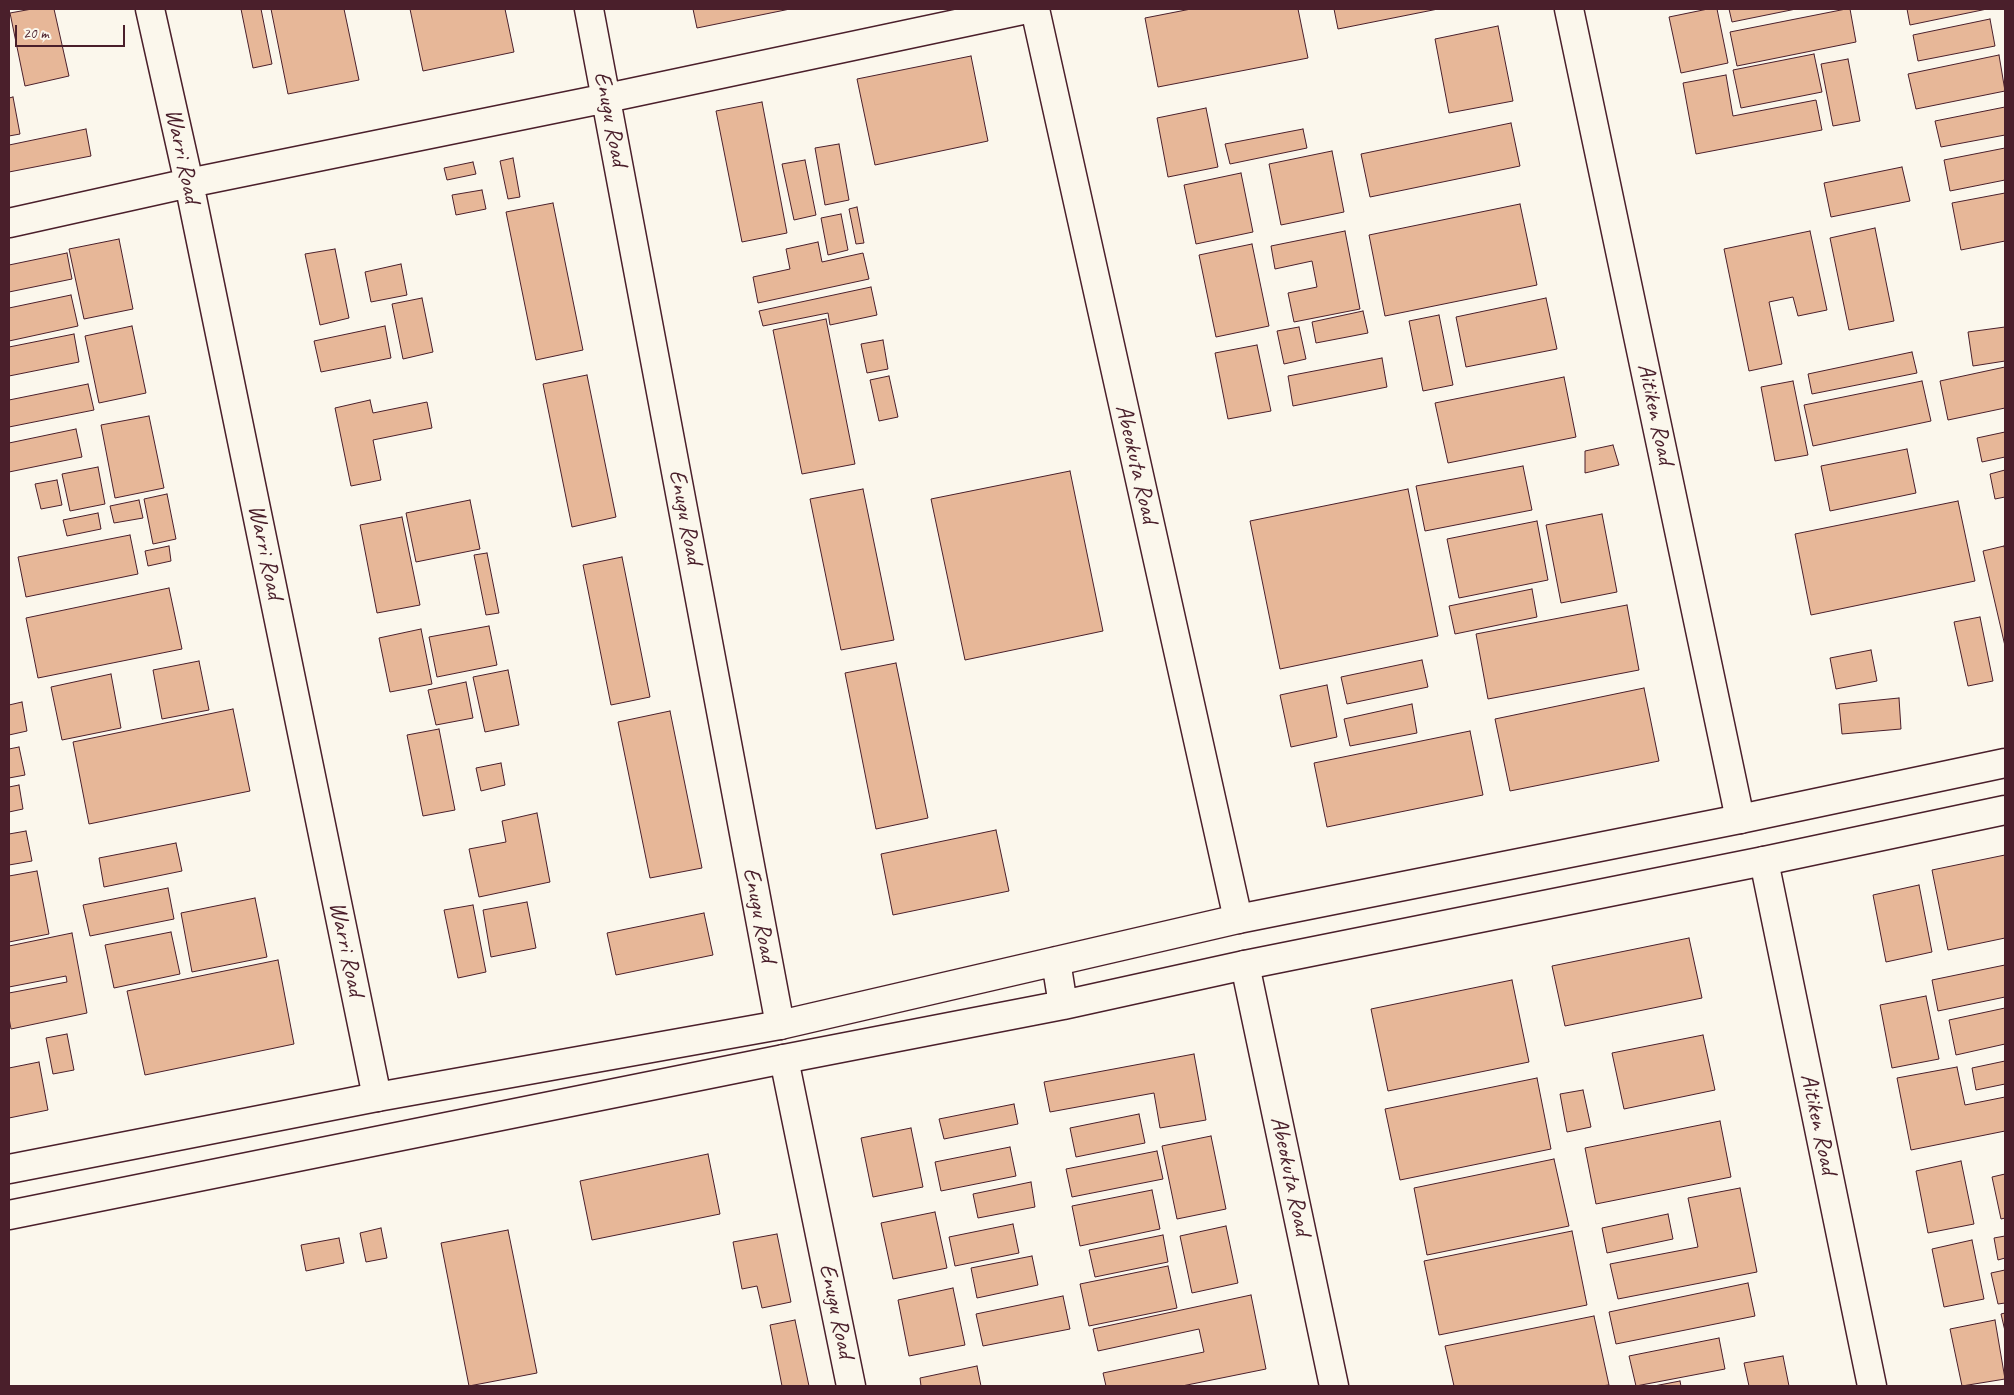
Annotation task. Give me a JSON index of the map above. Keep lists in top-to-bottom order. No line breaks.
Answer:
{"streets":{"main road":["Enugu Road","Warri Road","Aitiken Road","Abeokuta Road"]},"scale_bar":"20 m"}
